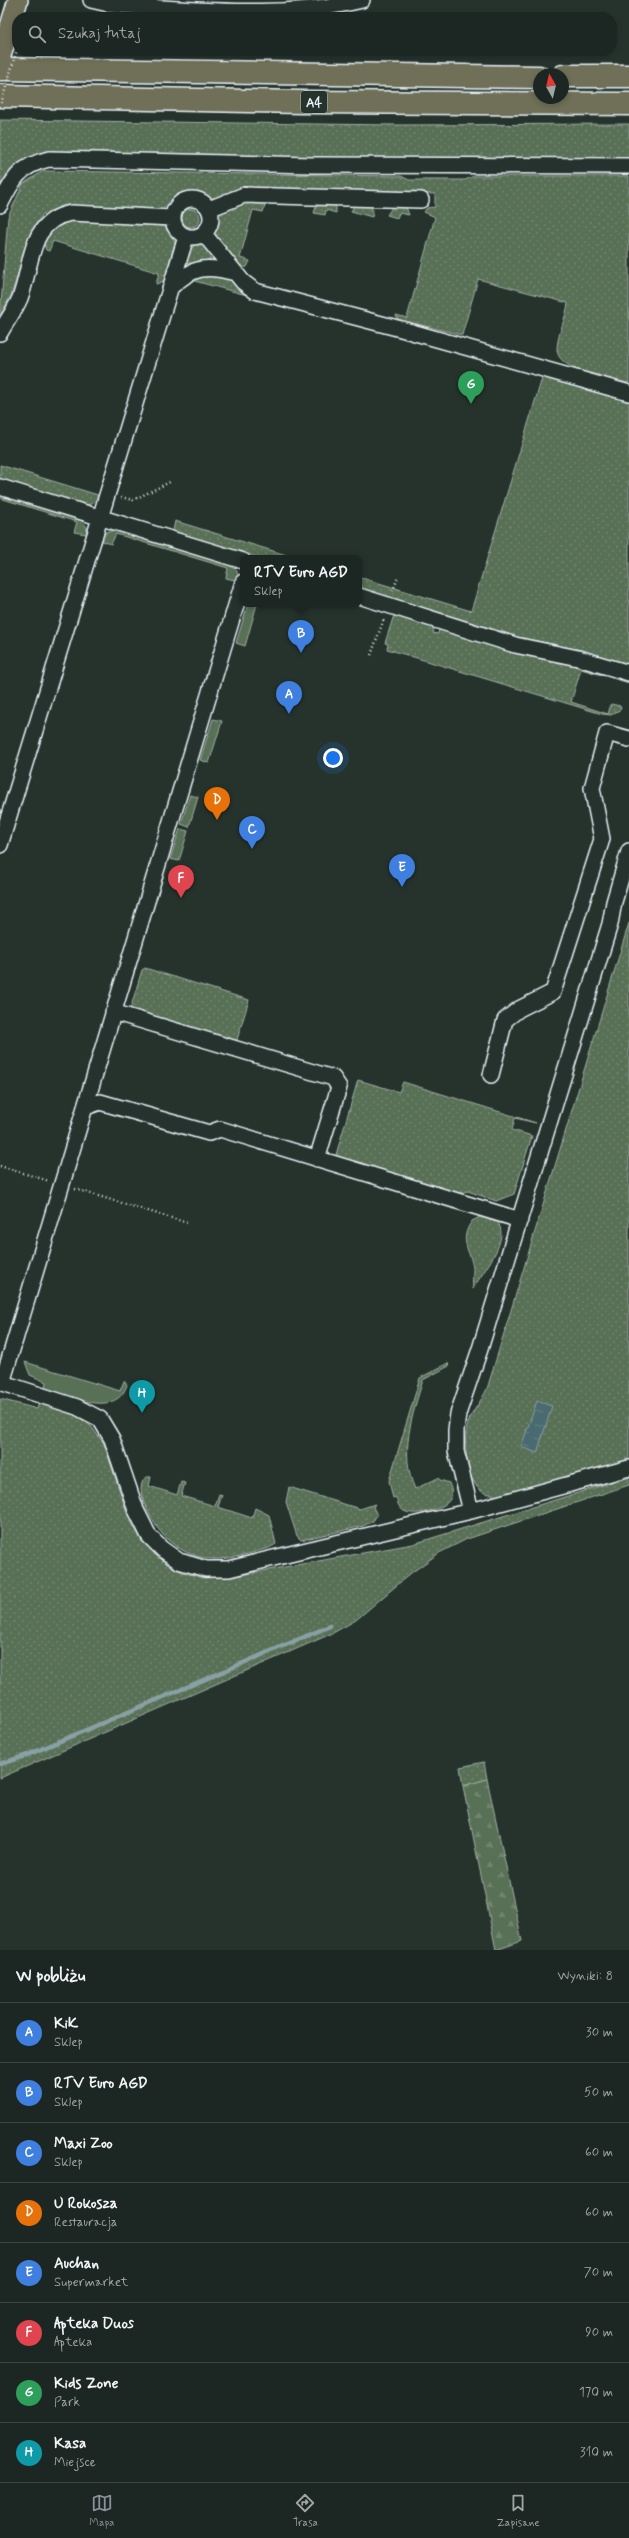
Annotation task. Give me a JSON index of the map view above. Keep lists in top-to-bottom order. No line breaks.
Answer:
{"streets":{"highway":["A4"]},"north":"top","page":{"search":"Szukaj tutaj","pins":["G","B","A","D","C","E","F","H"],"popup":["RTV Euro AGD","Sklep"],"heading":["W pobliżu","Wyniki: 8"],"list":[{"mark":"A","name":"KiK","note":"Sklep","value":"30 m"},{"mark":"B","name":"RTV Euro AGD","note":"Sklep","value":"50 m"},{"mark":"C","name":"Maxi Zoo","note":"Sklep","value":"60 m"},{"mark":"D","name":"U Rokosza","note":"Restauracja","value":"60 m"},{"mark":"E","name":"Auchan","note":"Supermarket","value":"70 m"},{"mark":"F","name":"Apteka Duos","note":"Apteka","value":"90 m"},{"mark":"G","name":"Kids Zone","note":"Park","value":"170 m"},{"mark":"H","name":"Kasa","note":"Miejsce","value":"310 m"}],"nav":["Mapa","Trasa","Zapisane"]}}
